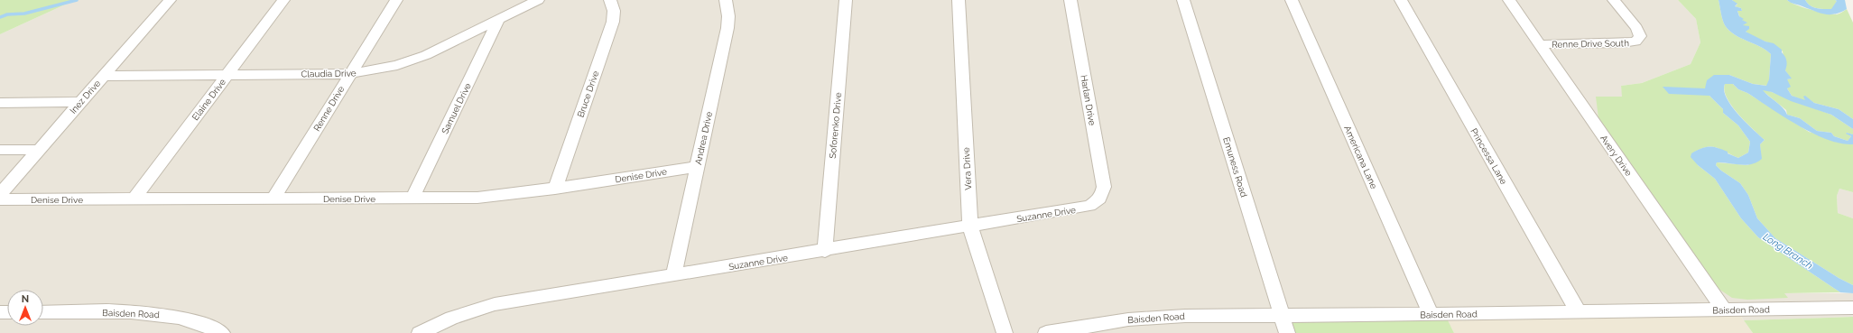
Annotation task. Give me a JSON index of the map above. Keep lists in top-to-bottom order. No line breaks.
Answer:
{"streets":{"street":["Renne Drive South","Claudia Drive","Bruce Drive","Inez Drive","Elaine Drive","Harlan Drive","Renne Drive","Samuel Drive","Soforenko Drive","Andrea Drive","Avery Drive","Princessa Lane","Americana Lane","Emuness Road","Vera Drive","Denise Drive","Suzanne Drive","Baisden Road"]},"crossings":[["Renne Drive South","Avery Drive"],["Claudia Drive","Inez Drive"],["Claudia Drive","Elaine Drive"],["Claudia Drive","Renne Drive"],["Claudia Drive","Samuel Drive"],["Bruce Drive","Denise Drive"],["Elaine Drive","Denise Drive"],["Harlan Drive","Suzanne Drive"],["Renne Drive","Denise Drive"],["Samuel Drive","Denise Drive"],["Soforenko Drive","Suzanne Drive"],["Andrea Drive","Denise Drive"],["Andrea Drive","Suzanne Drive"],["Avery Drive","Baisden Road"],["Princessa Lane","Baisden Road"],["Americana Lane","Baisden Road"],["Emuness Road","Baisden Road"],["Vera Drive","Suzanne Drive"]],"water":["Long Branch"],"north":"top"}
